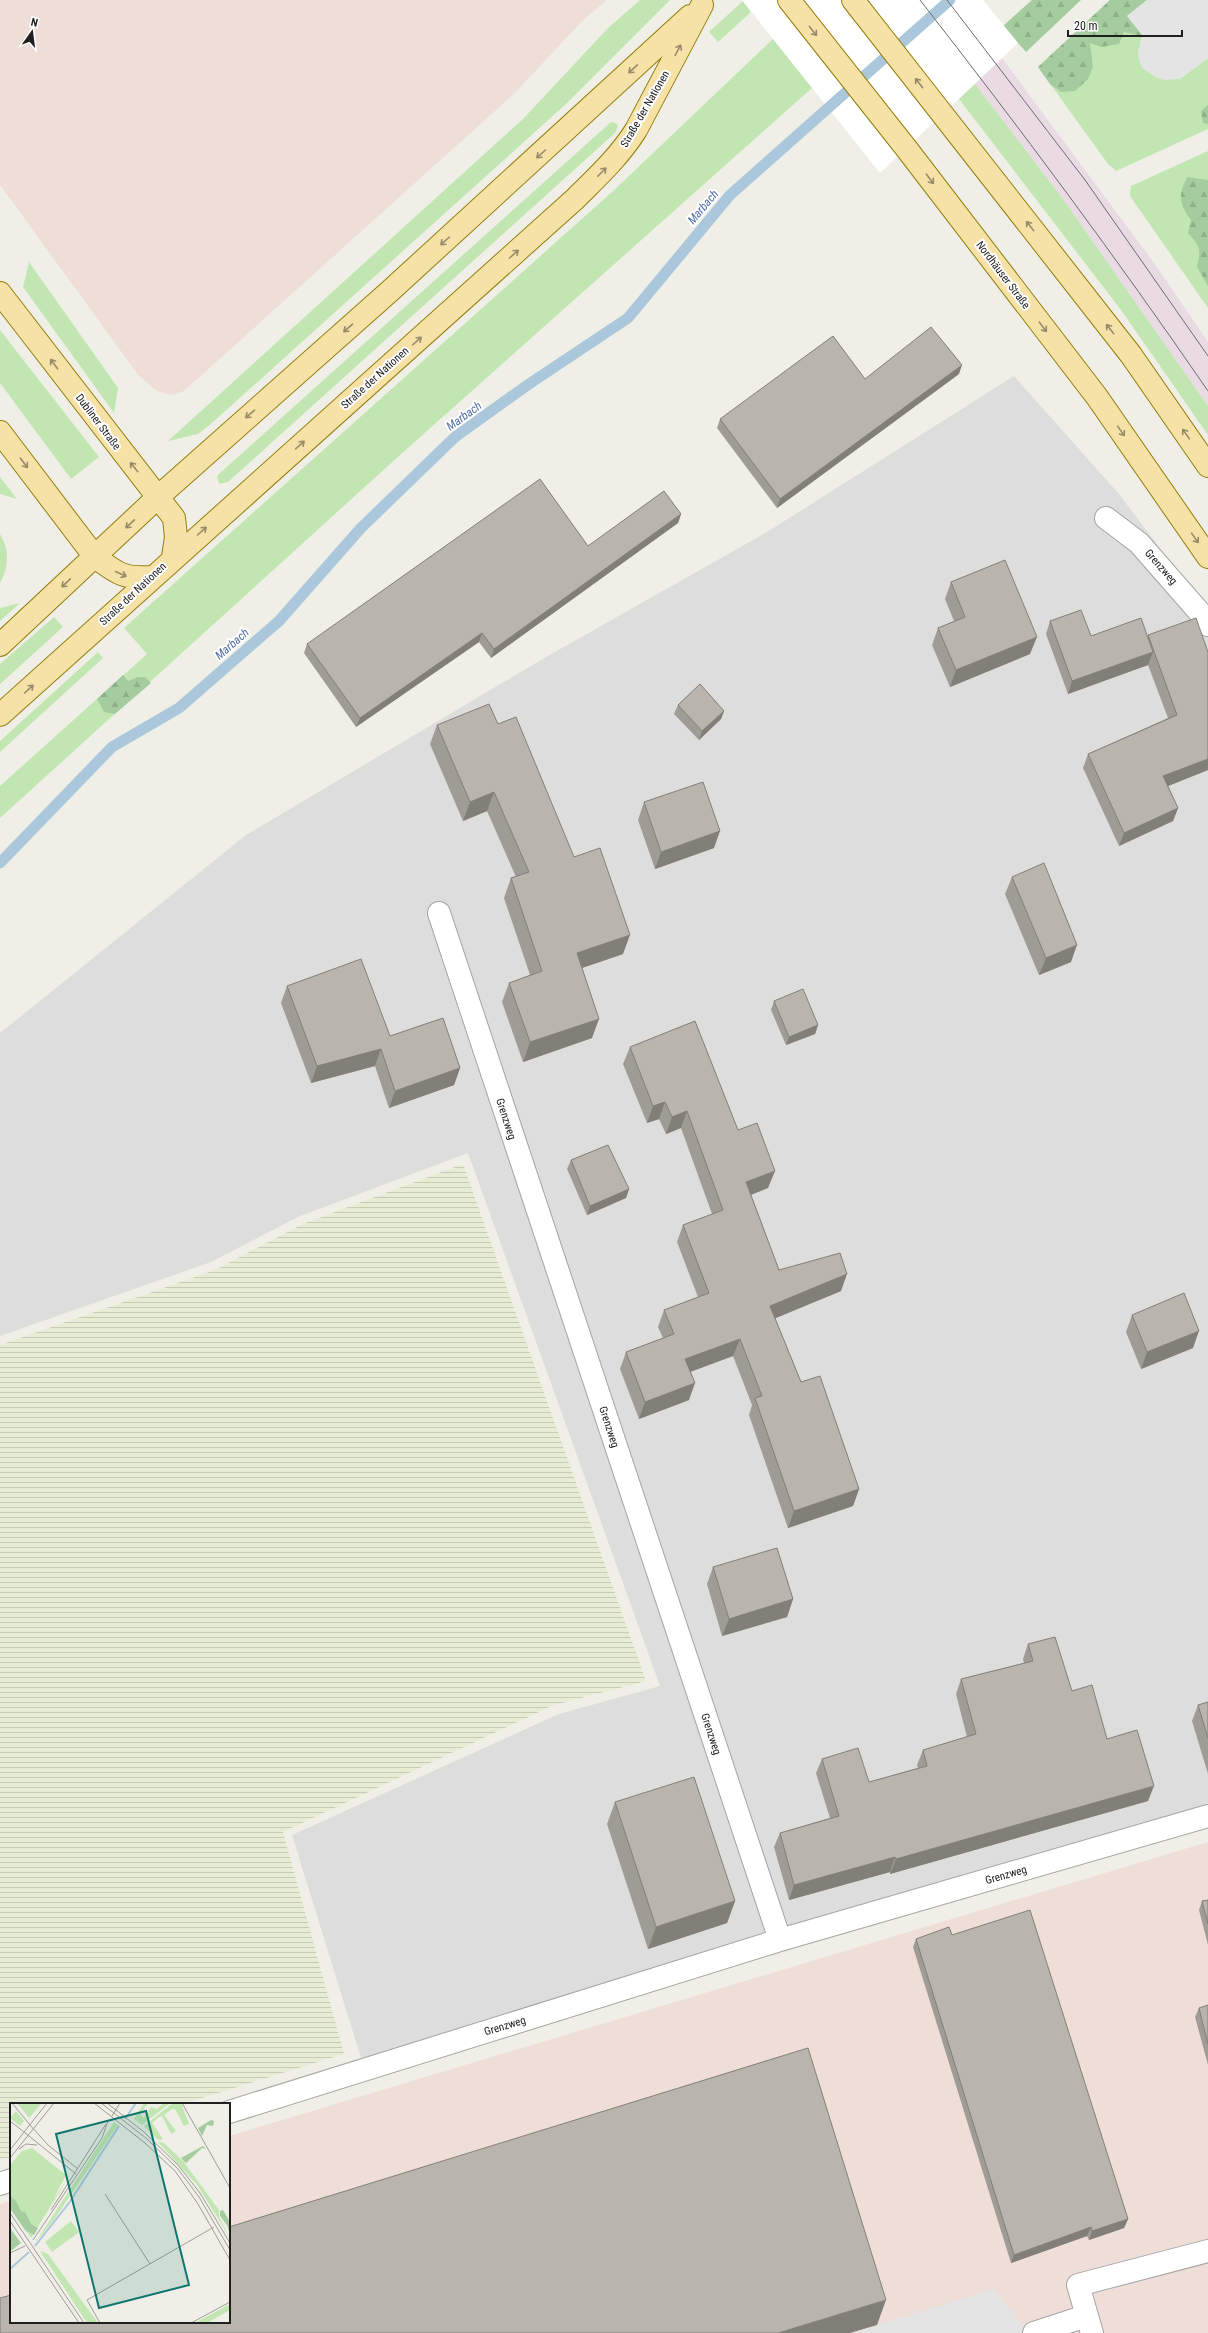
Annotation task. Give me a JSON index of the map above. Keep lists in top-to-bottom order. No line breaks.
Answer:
{"streets":{"main road":["Straße der Nationen","Nordhäuser Straße","Dubliner Straße"],"street":["Grenzweg"]},"crossings":[["Straße der Nationen","Dubliner Straße"]],"water":["Marbach"],"scale_bar":"20 m","north":"top"}
